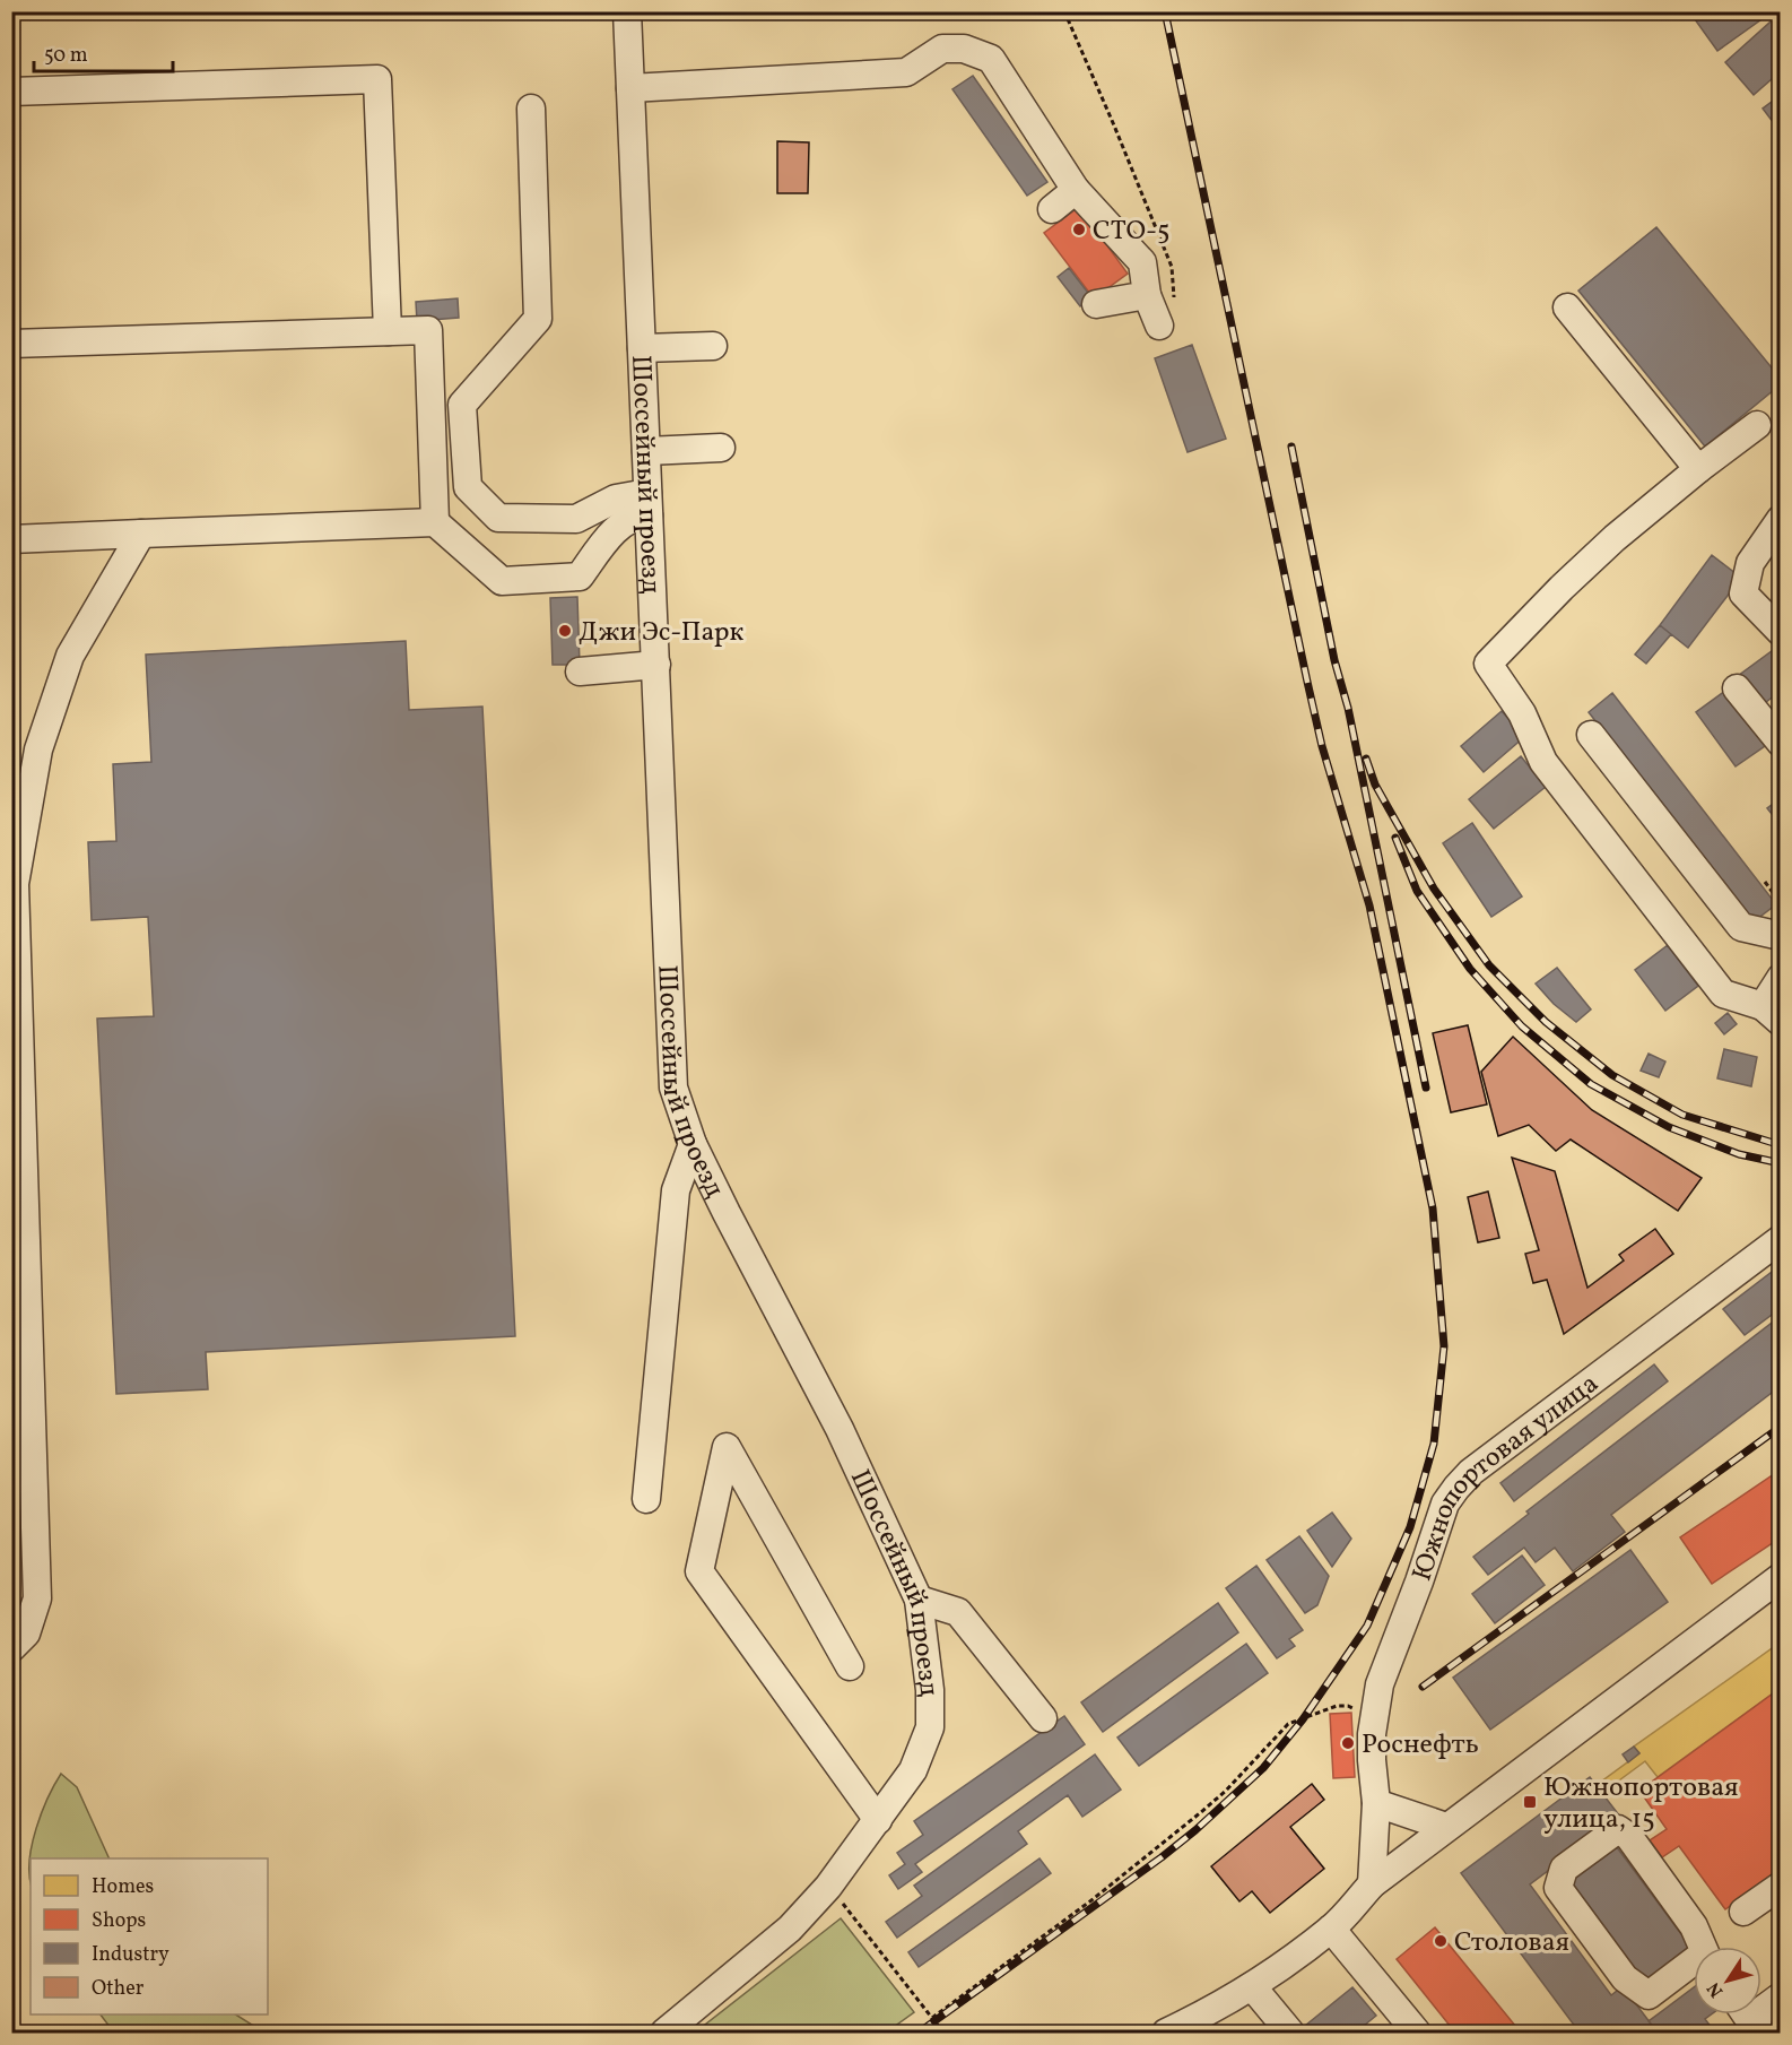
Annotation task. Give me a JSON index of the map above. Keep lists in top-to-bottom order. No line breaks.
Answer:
{"streets":{"street":["Шоссейный проезд","Южнопортовая улица"]},"places":{"other":["СТО-5","Джи Эс-Парк","Роснефть","Столовая"],"transit":["Южнопортовая улица, 15"]},"legend":["Homes","Shops","Industry","Other"],"scale_bar":"50 m","north":"bottom left"}
